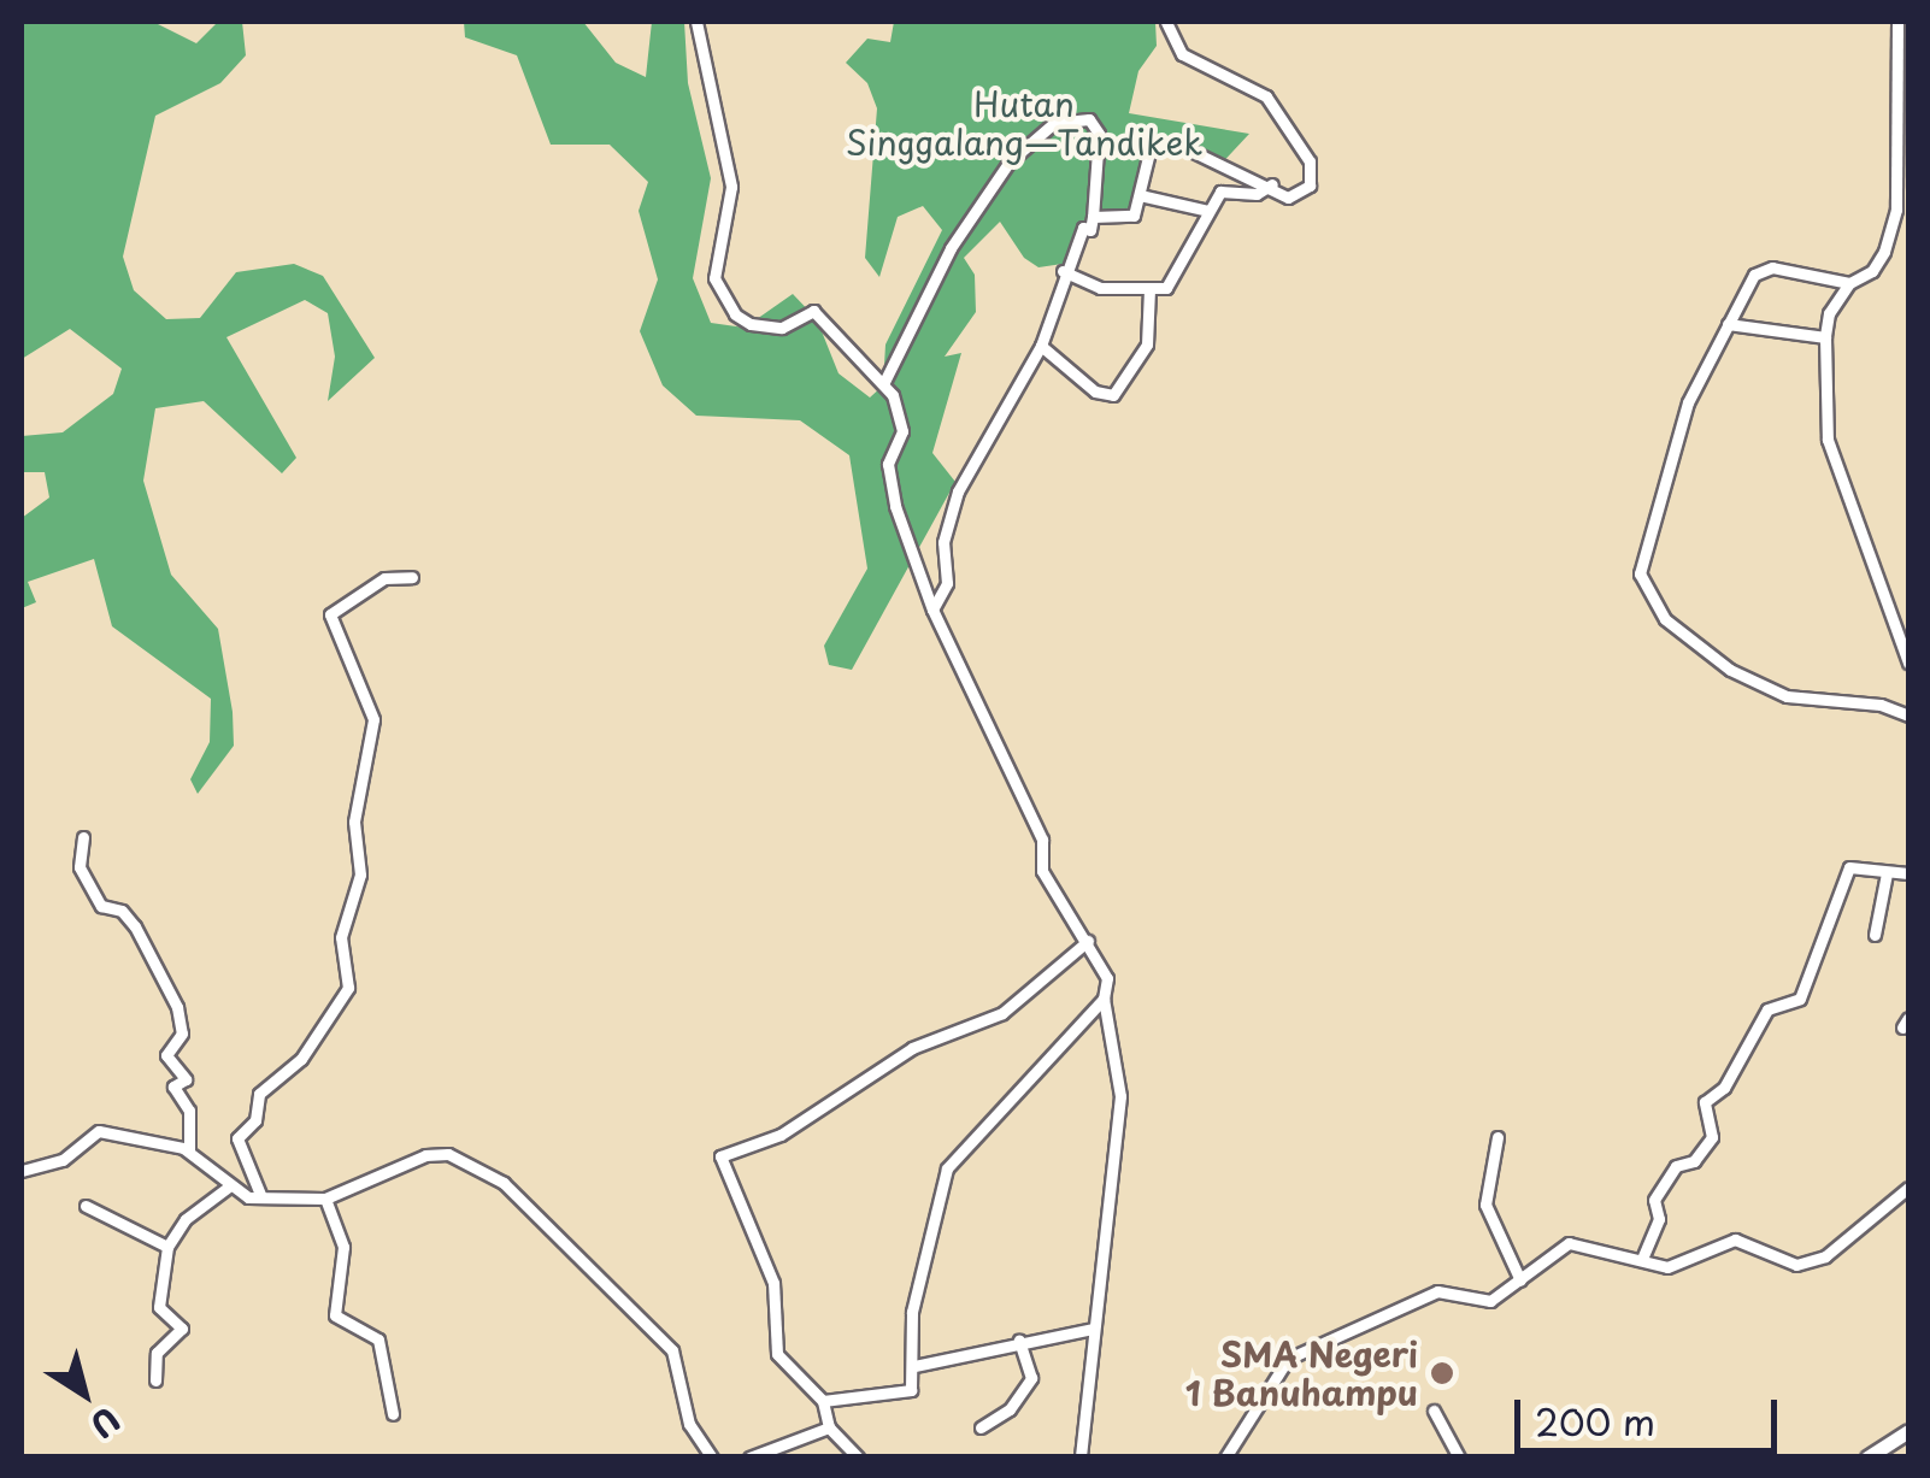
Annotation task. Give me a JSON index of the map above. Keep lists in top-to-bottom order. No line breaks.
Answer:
{"parks":["Hutan Singgalang—Tandikek"],"places":["SMA Negeri 1 Banuhampu"],"scale_bar":"200 m","north":"bottom right"}
